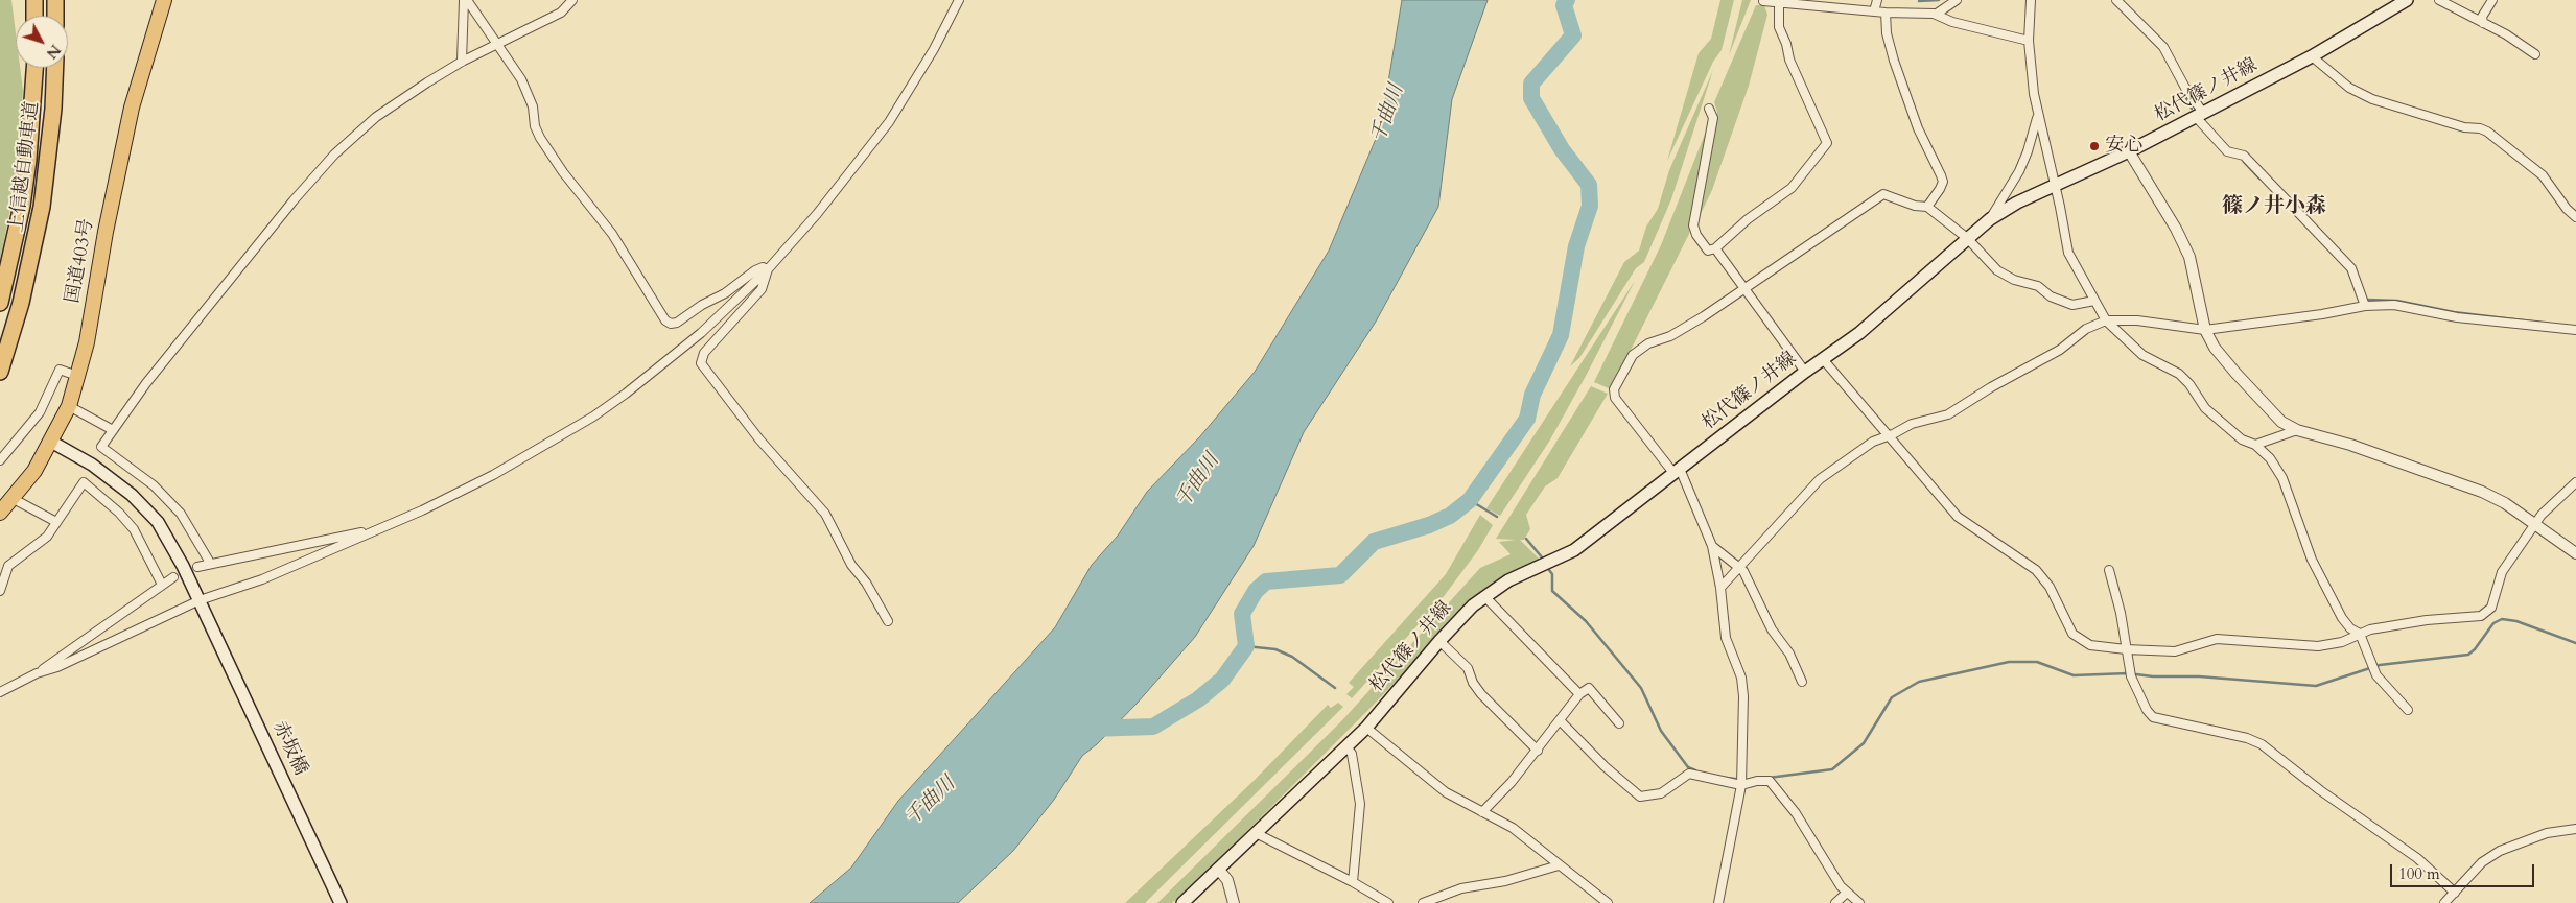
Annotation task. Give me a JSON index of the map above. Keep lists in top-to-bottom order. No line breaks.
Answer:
{"streets":{"highway":["上信越自動車道","国道403号"],"main road":["松代篠ノ井線","赤坂橋"]},"districts":["篠ノ井小森"],"water":["千曲川"],"places":["安心"],"scale_bar":"100 m","north":"bottom right"}
